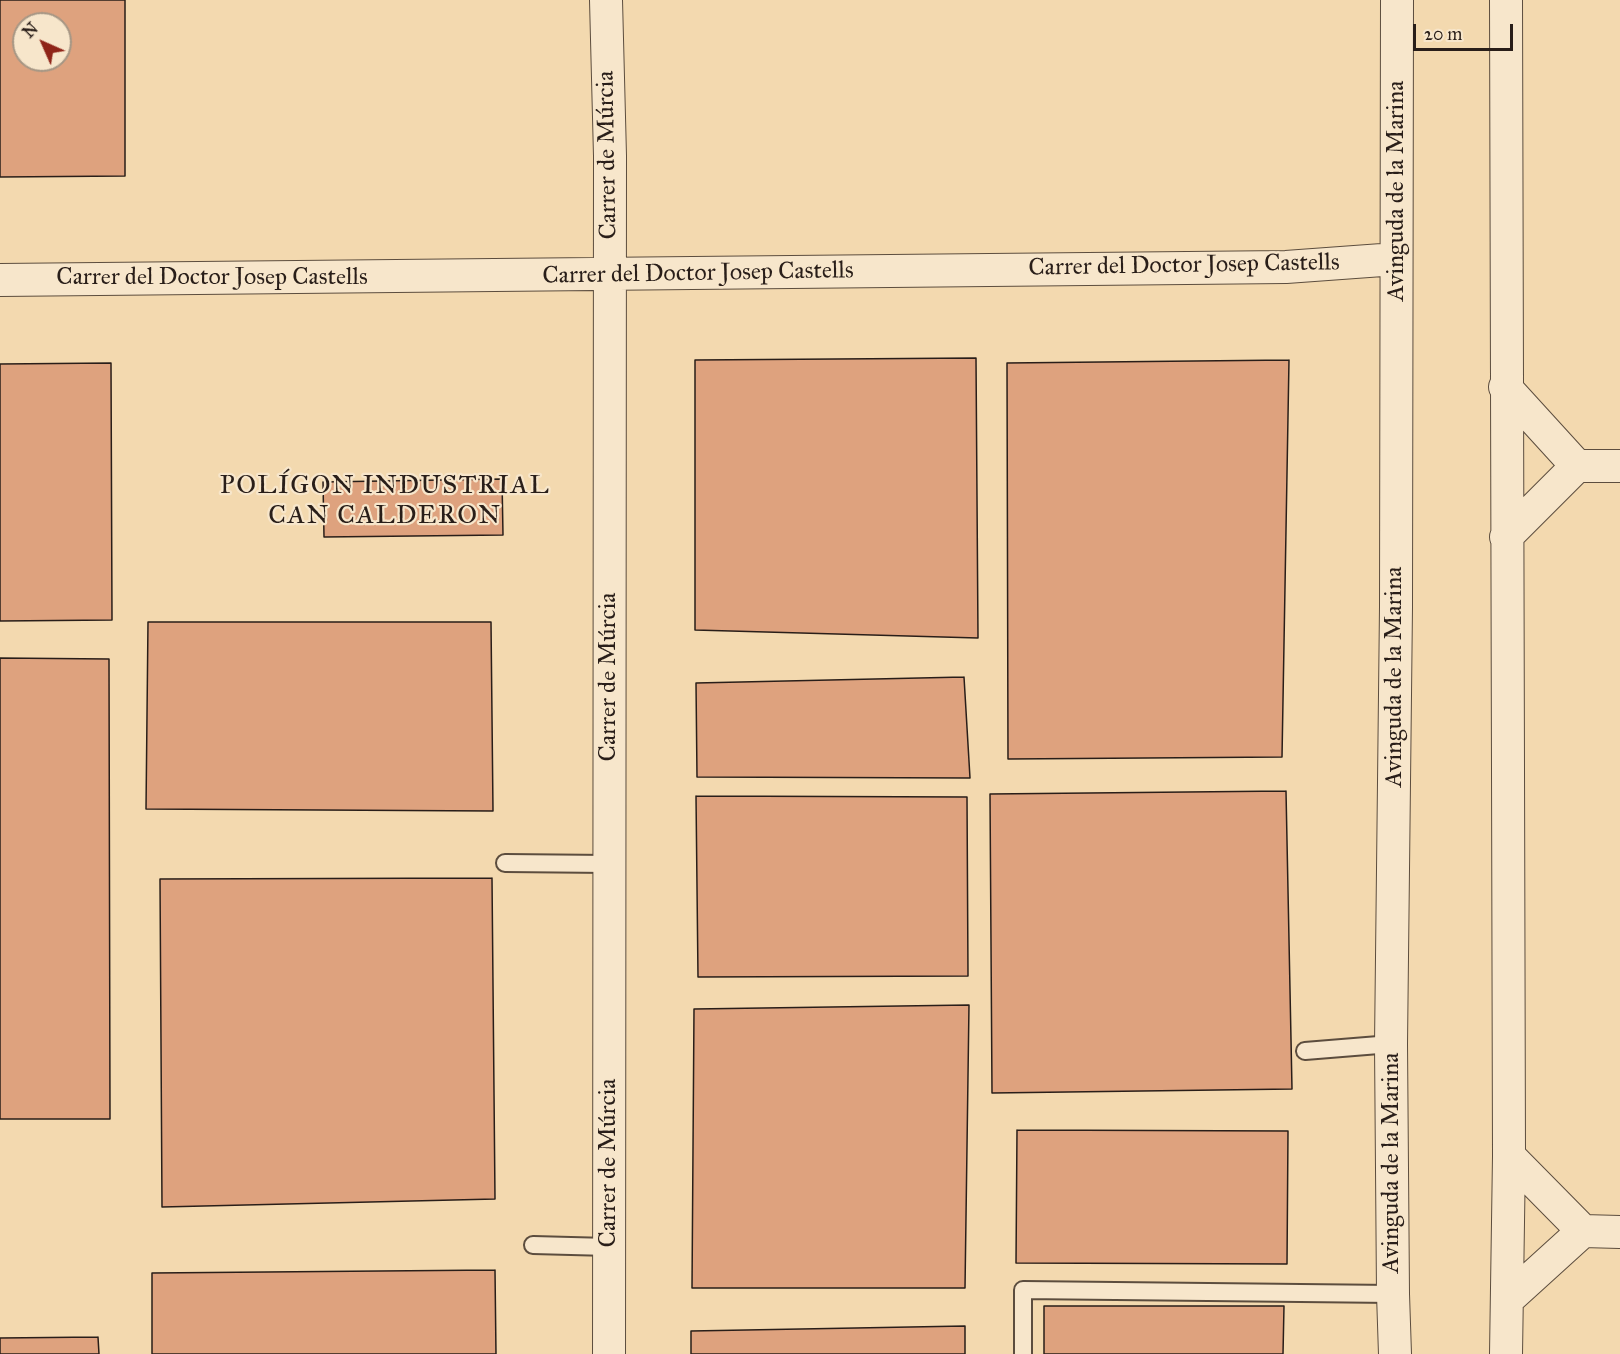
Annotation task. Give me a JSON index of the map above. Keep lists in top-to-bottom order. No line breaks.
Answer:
{"streets":{"street":["Carrer de Múrcia","Avinguda de la Marina","Carrer del Doctor Josep Castells"]},"crossings":[["Carrer de Múrcia","Carrer del Doctor Josep Castells"],["Avinguda de la Marina","Carrer del Doctor Josep Castells"]],"districts":["POLÍGON INDUSTRIAL CAN CALDERON"],"scale_bar":"20 m","north":"top left"}
